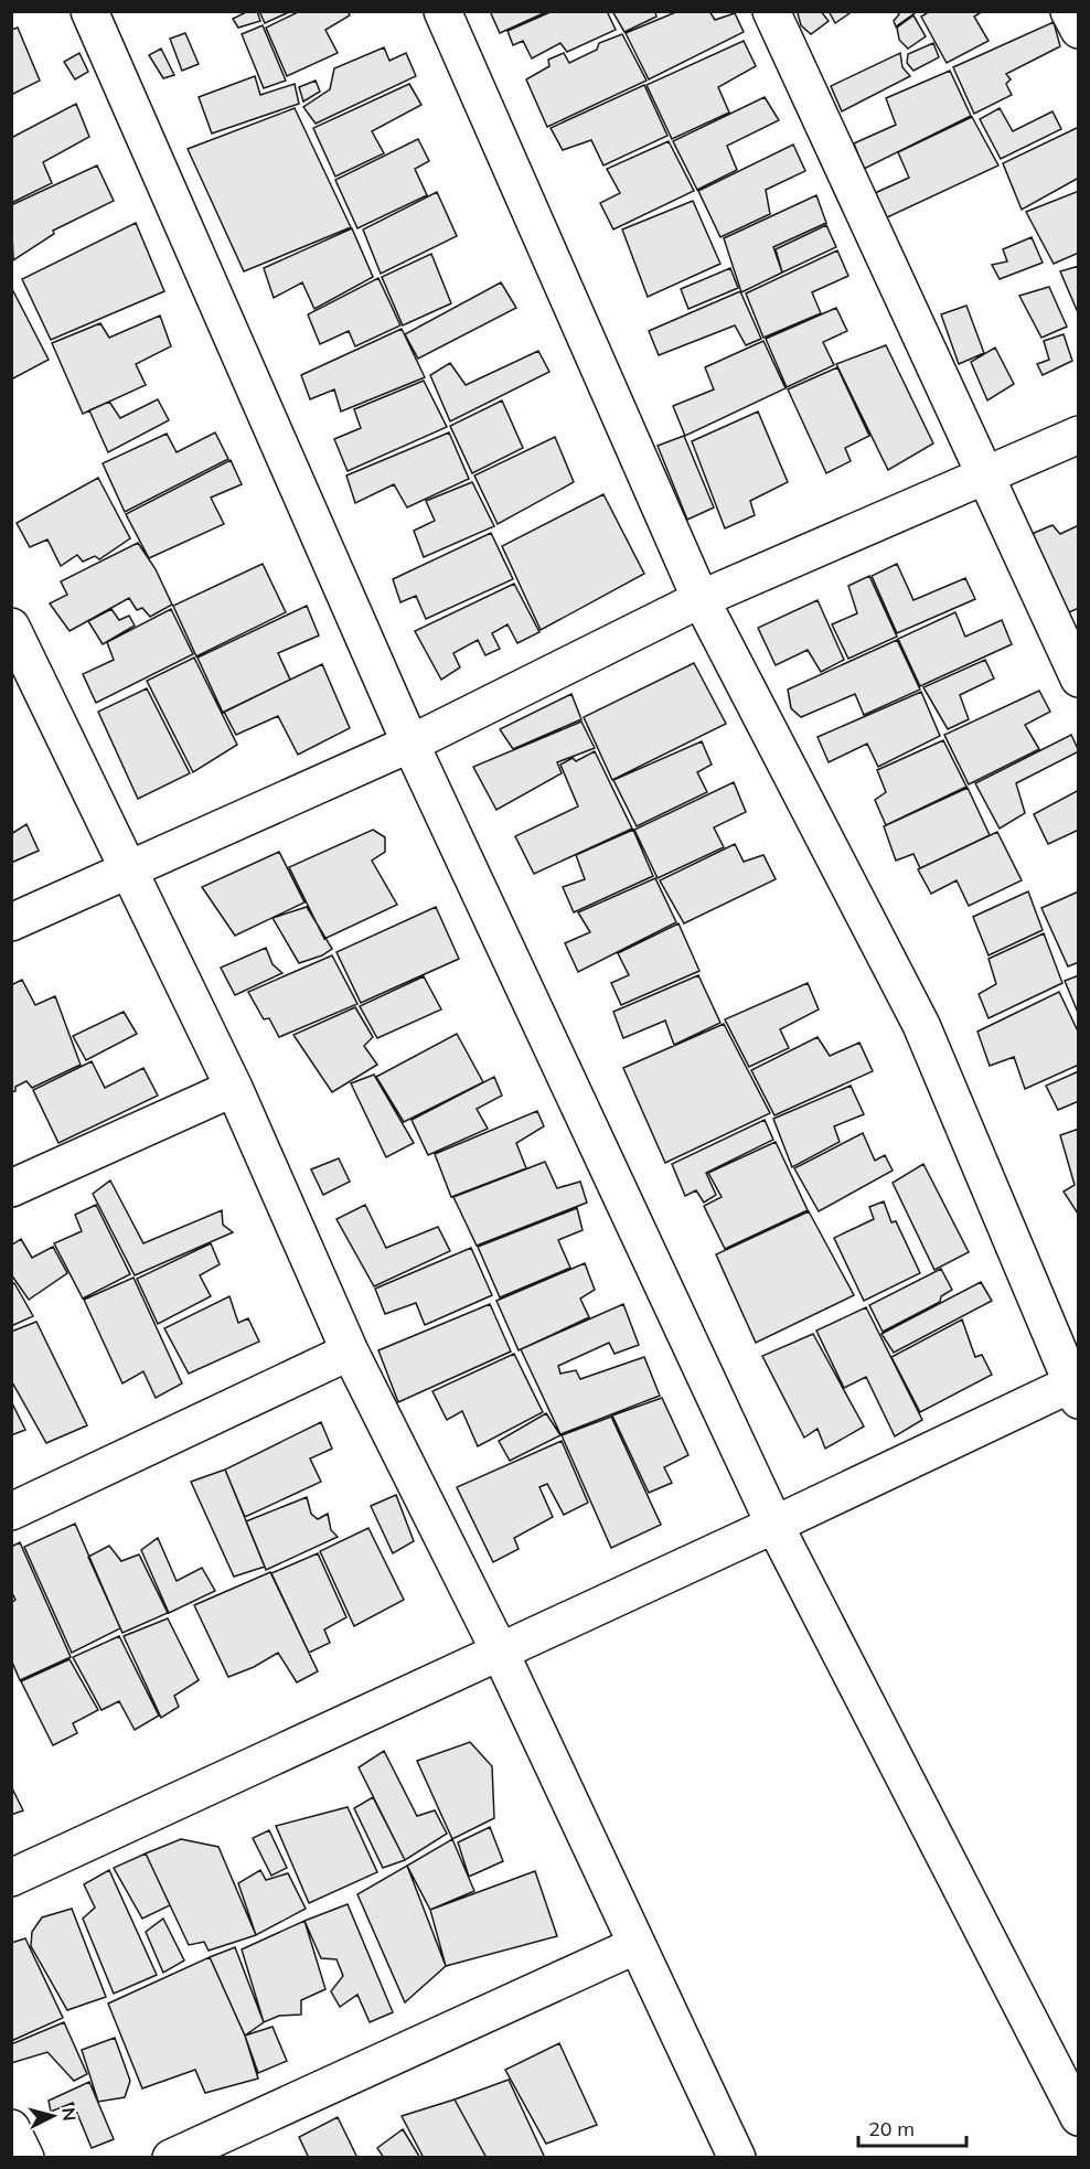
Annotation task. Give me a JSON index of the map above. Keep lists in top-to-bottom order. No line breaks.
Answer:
{"scale_bar":"20 m","north":"right"}
